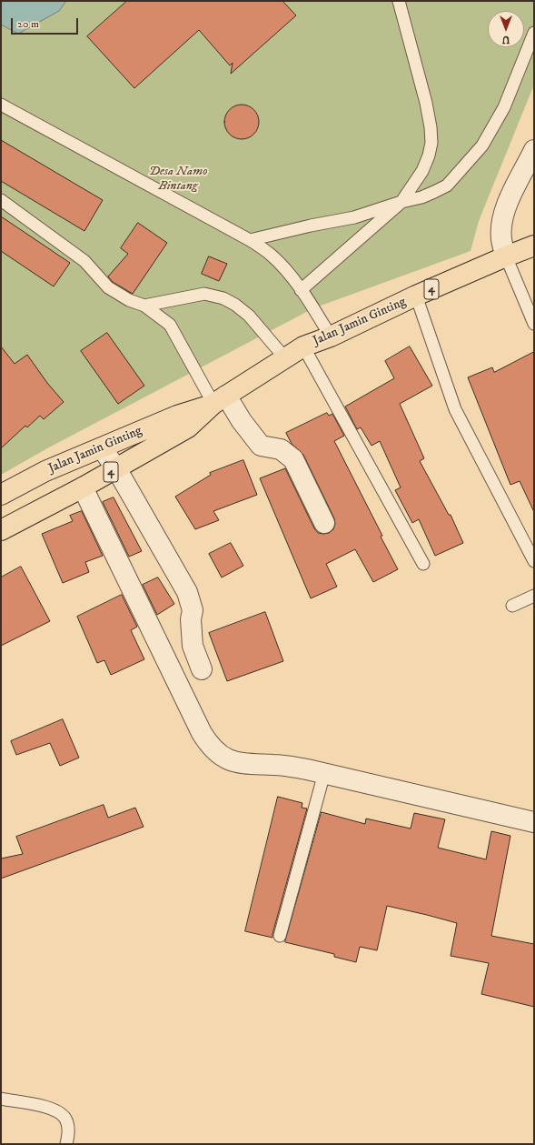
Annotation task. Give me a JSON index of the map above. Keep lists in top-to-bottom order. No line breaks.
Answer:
{"streets":{"highway":["4","Jalan Jamin Ginting"]},"parks":["Desa Namo Bintang"],"scale_bar":"20 m","north":"bottom"}
